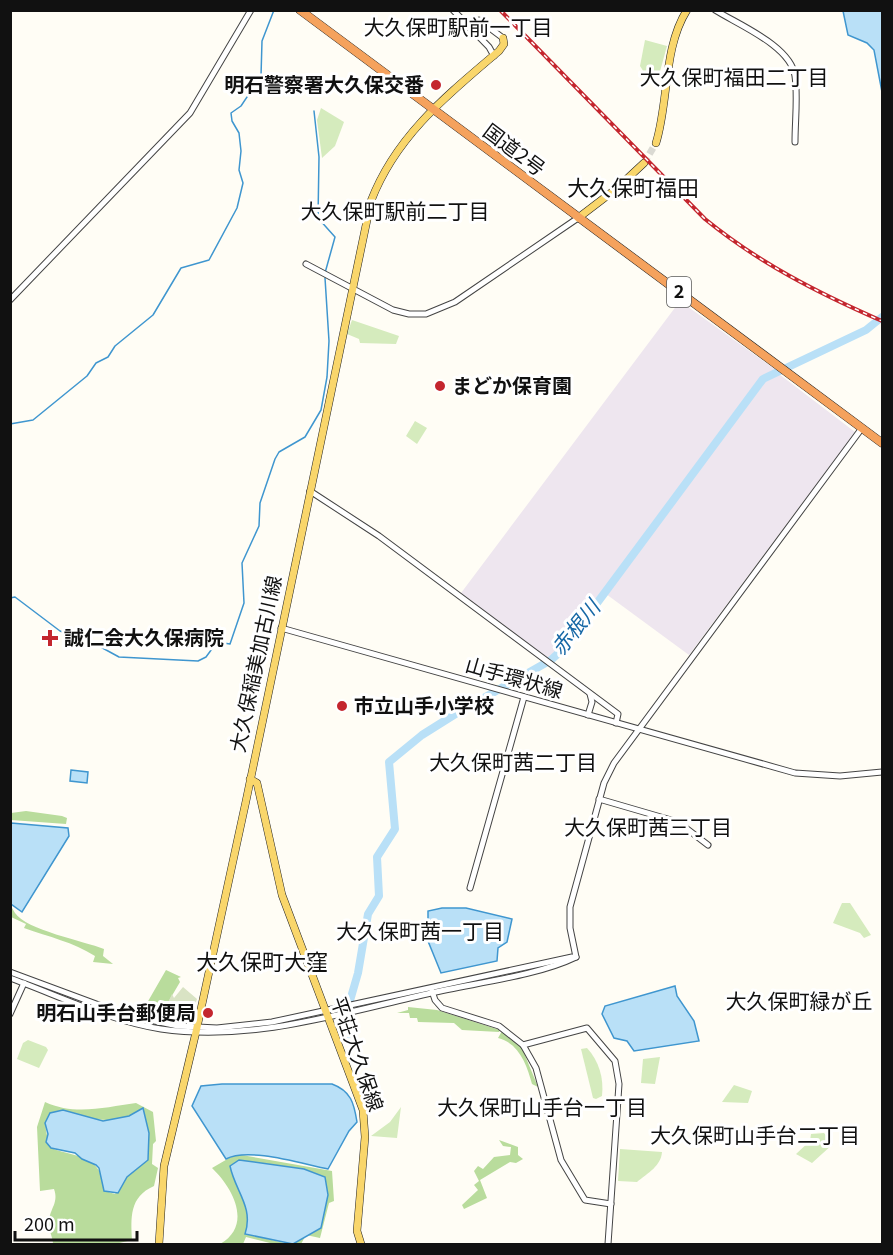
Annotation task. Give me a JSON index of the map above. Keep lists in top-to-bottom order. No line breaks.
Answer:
{"streets":{"highway":["国道2号","2"],"main road":["大久保稲美加古川線","平荘大久保線"],"street":["山手環状線"]},"crossings":[["国道2号","大久保稲美加古川線"],["大久保稲美加古川線","山手環状線"],["大久保稲美加古川線","平荘大久保線"]],"districts":["大久保町駅前一丁目","大久保町福田二丁目","大久保町福田","大久保町駅前二丁目","大久保町茜二丁目","大久保町茜三丁目","大久保町茜一丁目","大久保町大窪","大久保町緑が丘","大久保町山手台一丁目","大久保町山手台二丁目"],"water":["赤根川"],"places":{"other":["明石警察署大久保交番","まどか保育園","市立山手小学校","明石山手台郵便局"],"health":["誠仁会大久保病院"]},"scale_bar":"200 m"}
